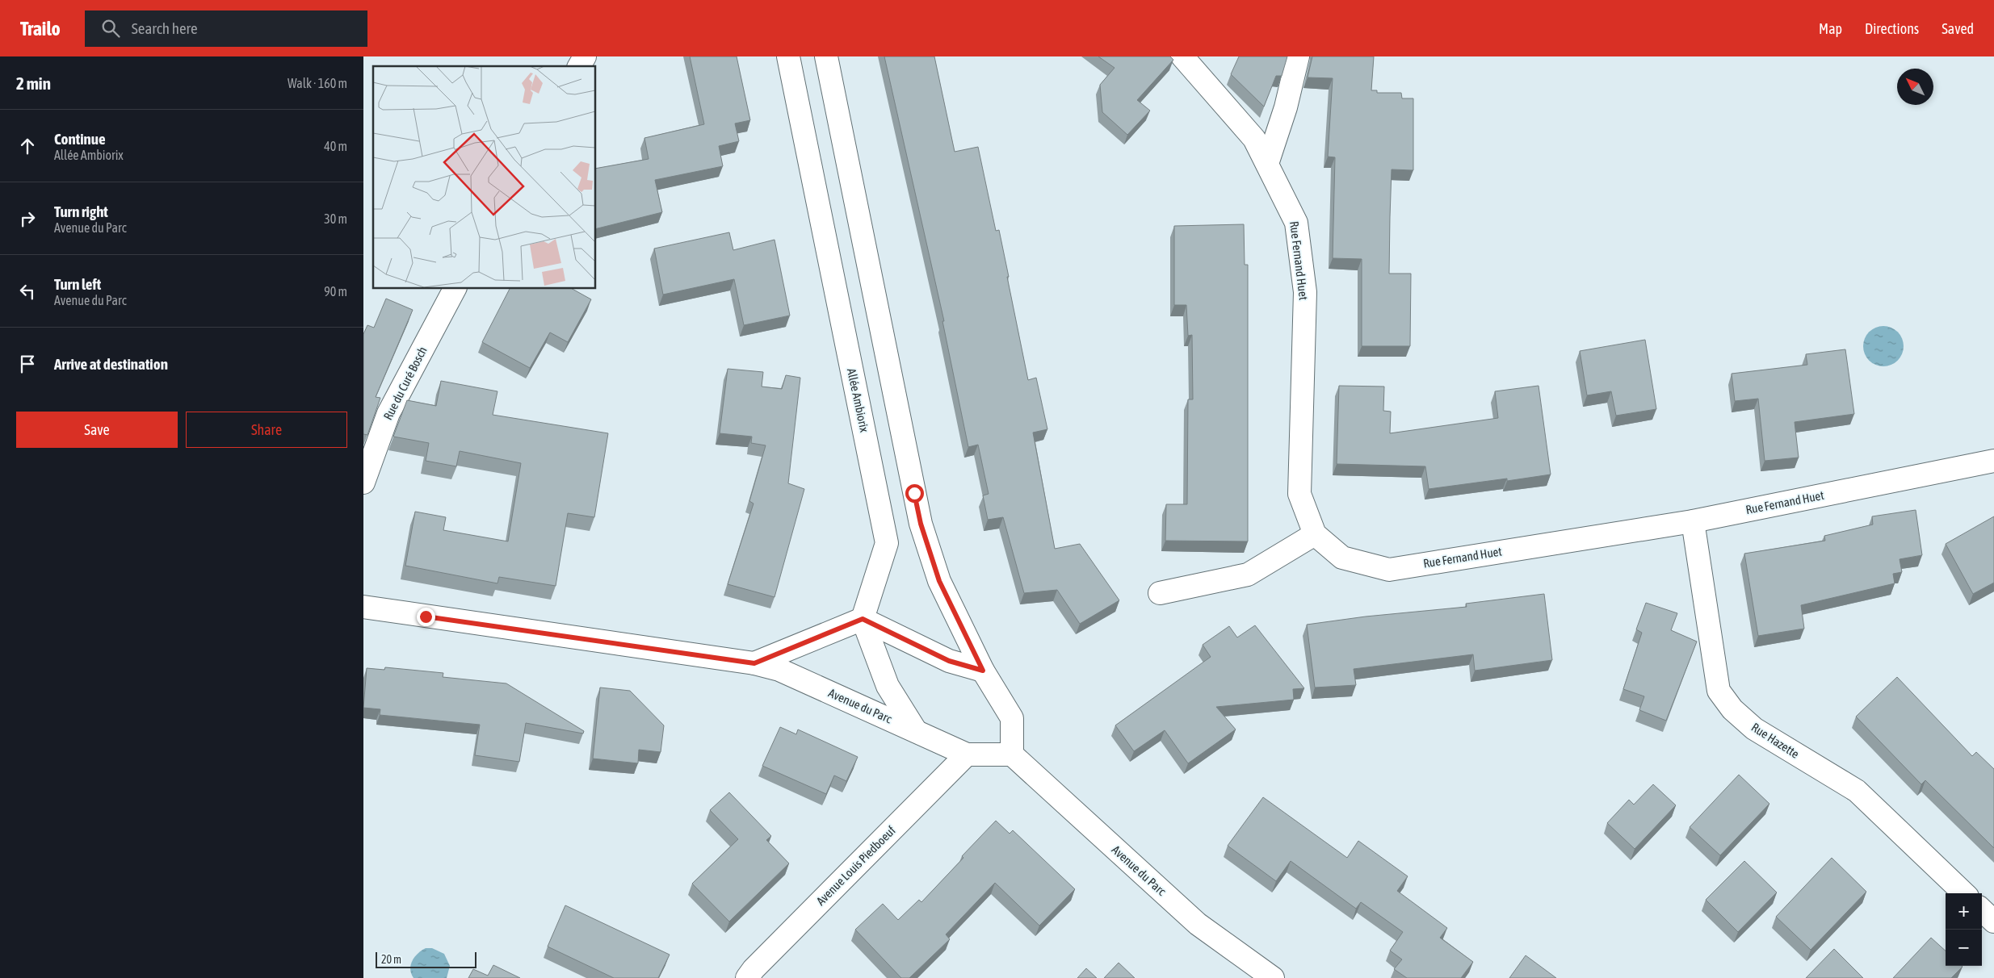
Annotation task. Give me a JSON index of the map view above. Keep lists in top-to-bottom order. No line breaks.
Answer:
{"streets":{"street":["Rue Fernand Huet","Rue du Curé Bosch","Allée Ambiorix","Avenue du Parc","Rue Hazette","Avenue Louis Piedboeuf"]},"crossings":[["Rue Fernand Huet","Rue Hazette"],["Avenue du Parc","Avenue Louis Piedboeuf"]],"scale_bar":"20 m","north":"top left","page":{"header":"Trailo","search":"Search here","nav":["Map","Directions","Saved"],"heading":["2 min","Walk · 160 m"],"list":[["Continue","Allée Ambiorix","40 m"],["Turn right","Avenue du Parc","30 m"],["Turn left","Avenue du Parc","90 m"],"Arrive at destination"],"buttons":["Save","Share"],"map_buttons":["+","−"],"scale":"20 m"}}
